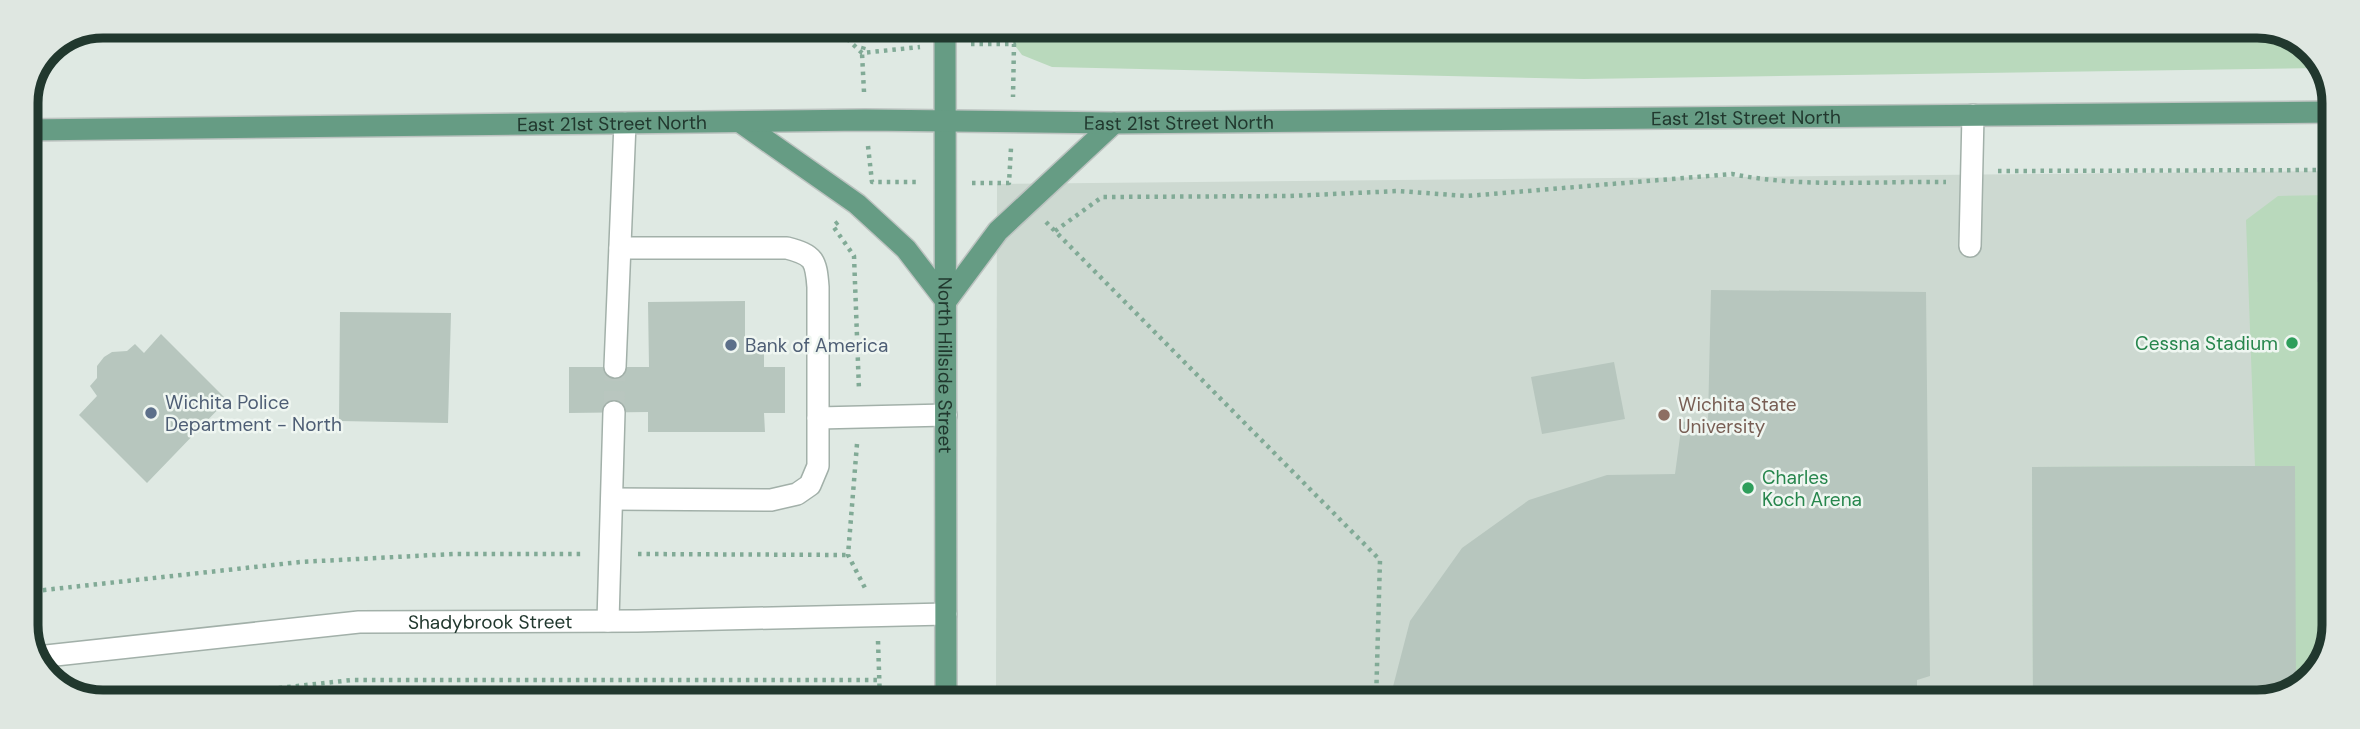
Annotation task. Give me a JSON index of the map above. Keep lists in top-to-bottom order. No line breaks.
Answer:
{"streets":{"main road":["East 21st Street North","North Hillside Street"],"street":["Shadybrook Street"]},"crossings":[["East 21st Street North","North Hillside Street"],["North Hillside Street","Shadybrook Street"]],"places":["Cessna Stadium","Bank of America","Wichita Police Department - North","Wichita State University","Charles Koch Arena"]}
